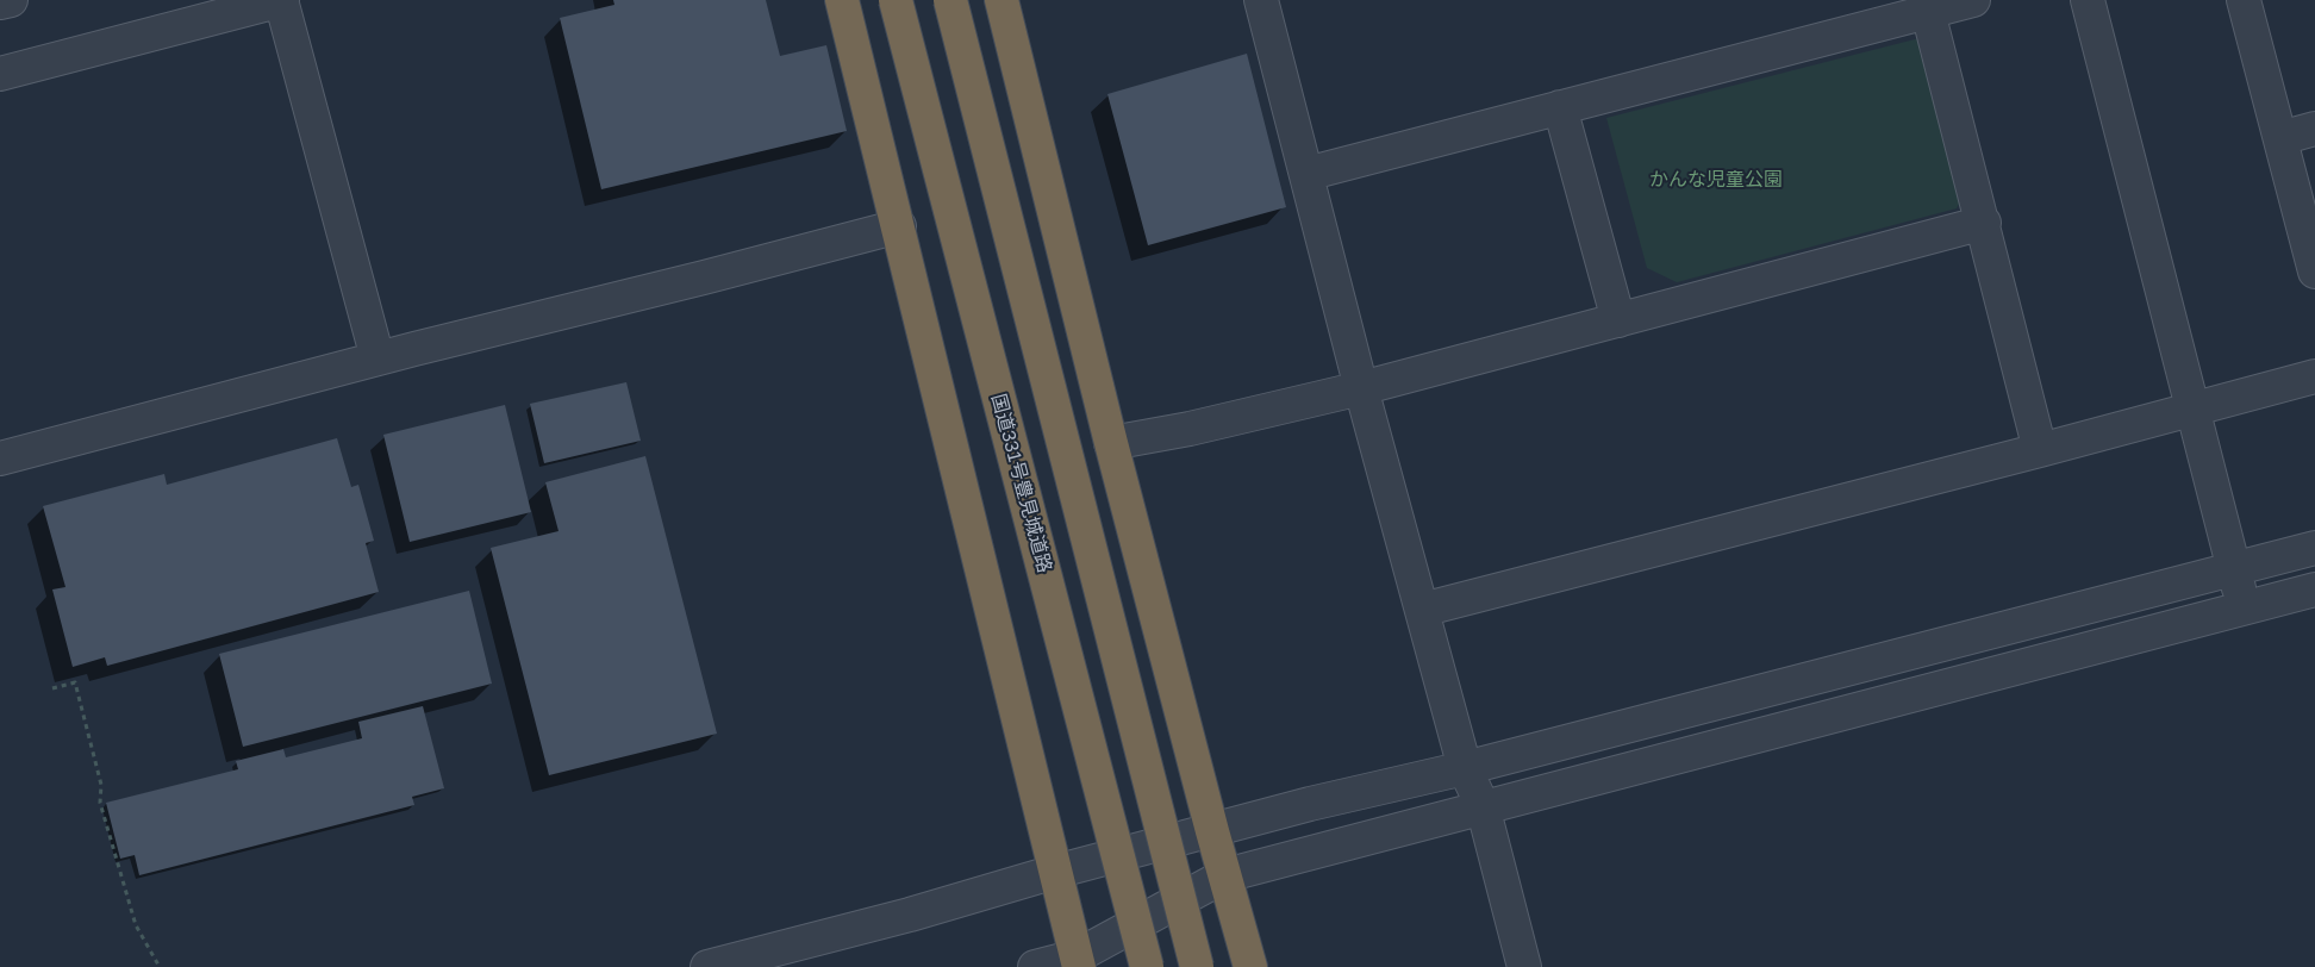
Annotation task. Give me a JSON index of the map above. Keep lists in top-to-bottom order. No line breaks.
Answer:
{"streets":{"highway":["国道331号豊見城道路"]},"parks":["かんな児童公園"]}
